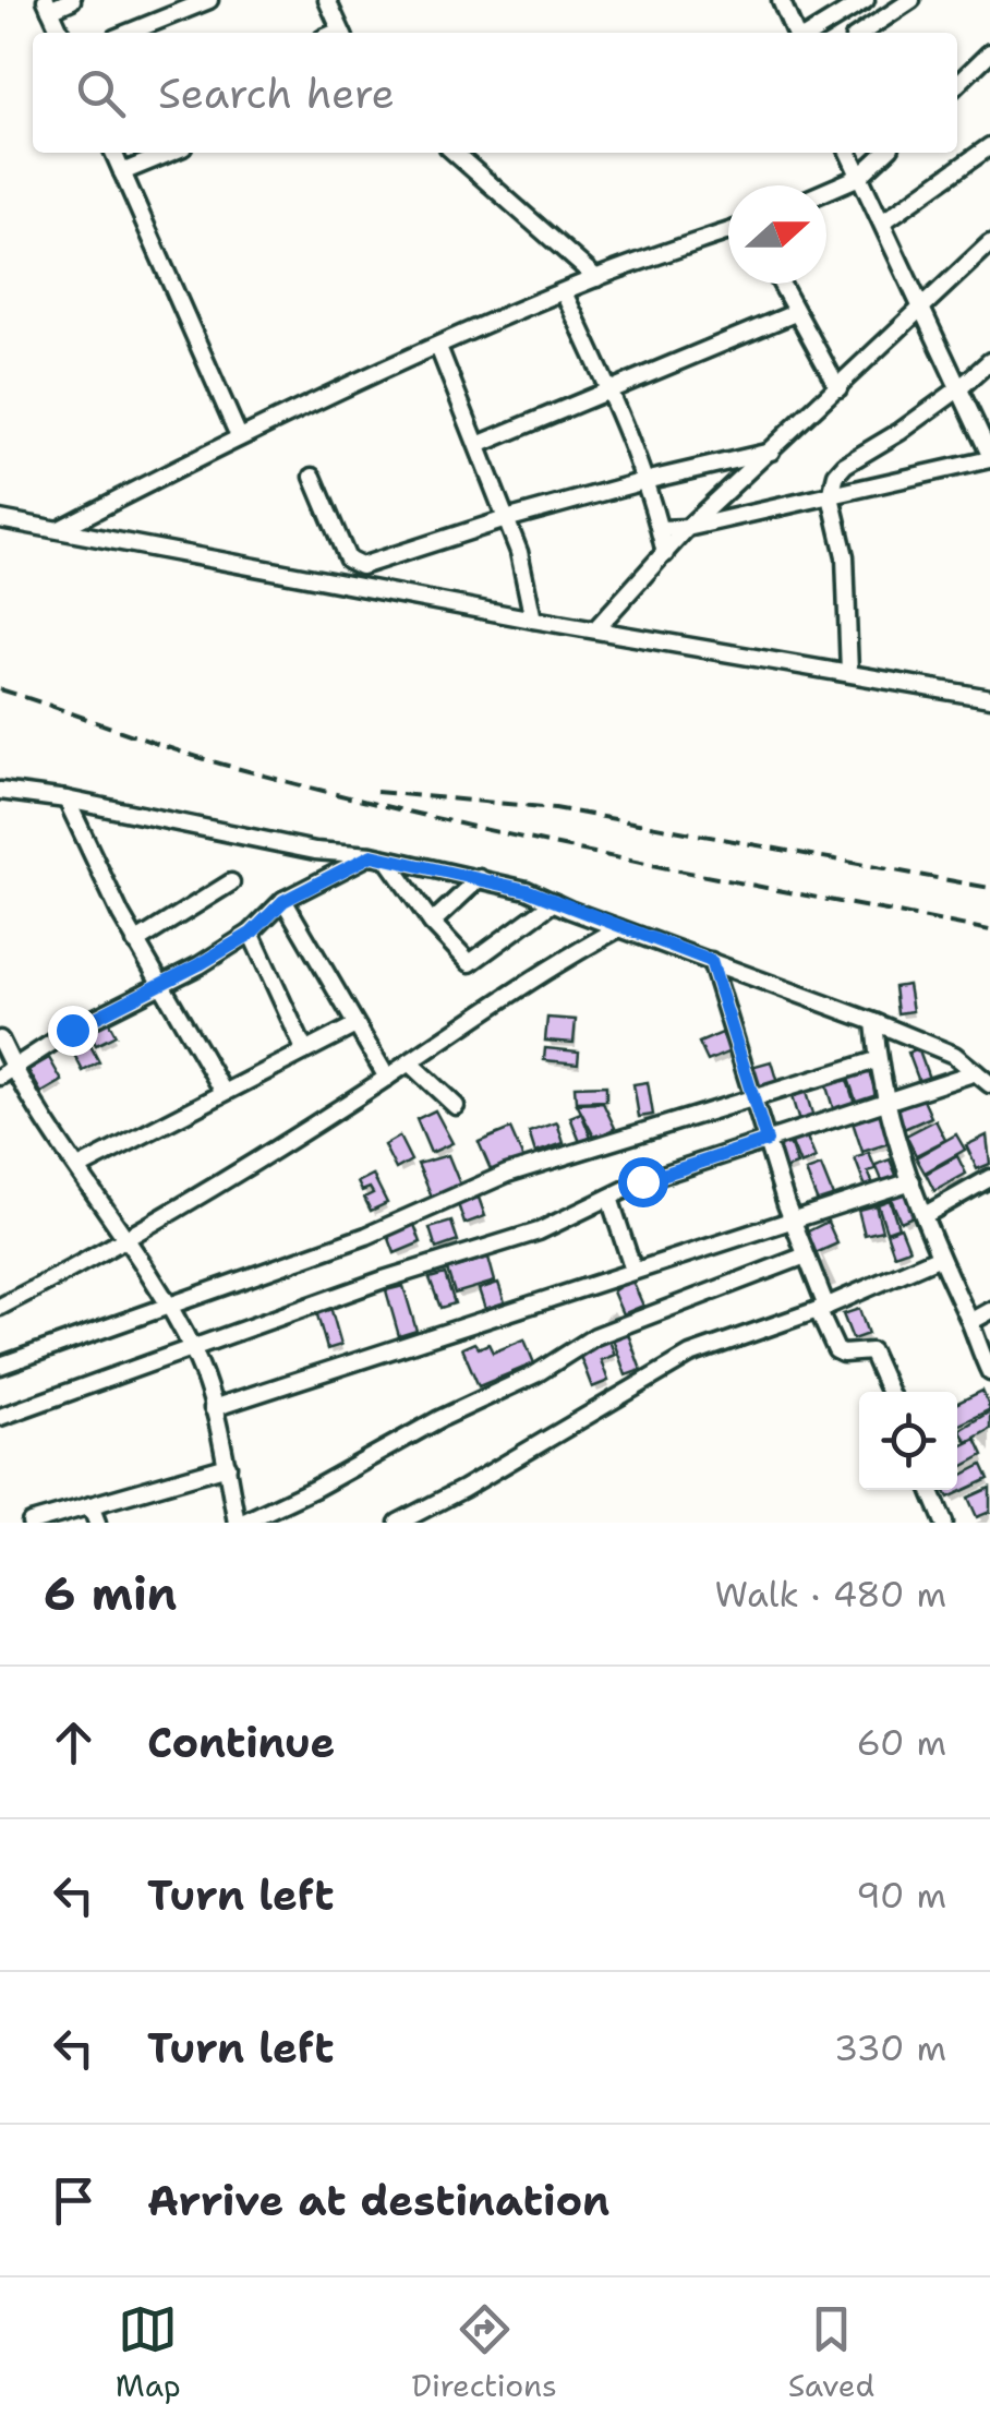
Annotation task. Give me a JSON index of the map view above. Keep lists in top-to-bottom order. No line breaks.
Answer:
{"north":"right","page":{"search":"Search here","heading":["6 min","Walk · 480 m"],"list":[["Continue","60 m"],["Turn left","90 m"],["Turn left","330 m"],"Arrive at destination"],"nav":["Map","Directions","Saved"]}}
